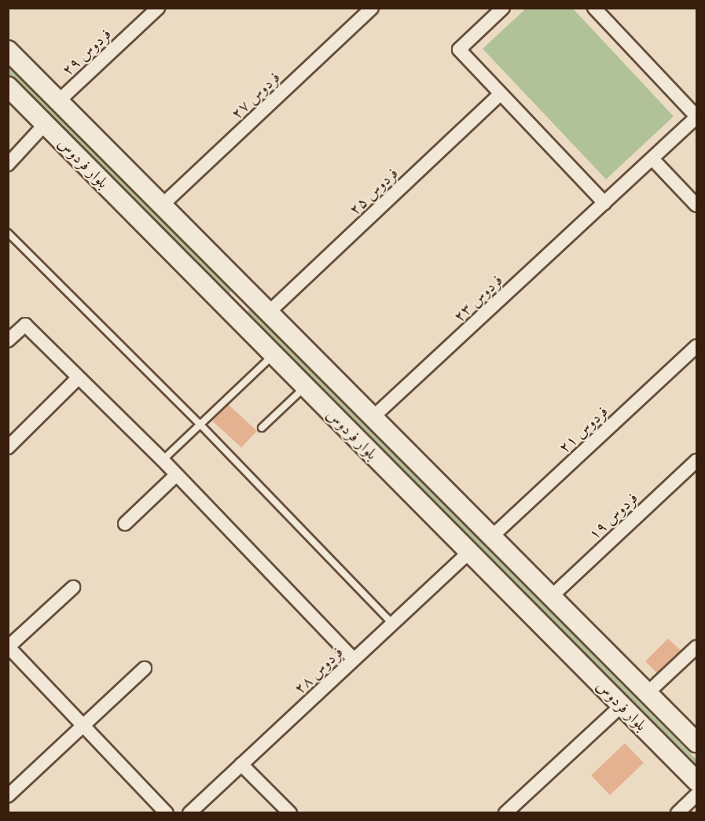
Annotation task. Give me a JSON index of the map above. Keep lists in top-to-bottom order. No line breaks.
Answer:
{"streets":{"main road":["بلوار فردوس"],"street":["فردوس ۲۹","فردوس ۲۷","فردوس ۲۵","فردوس ۲۳","فردوس ۲۱","فردوس ۱۹","فردوس ۲۸"]},"crossings":[["فردوس ۲۹","بلوار فردوس"],["فردوس ۲۷","بلوار فردوس"],["بلوار فردوس","فردوس ۲۵"],["بلوار فردوس","فردوس ۲۳"],["بلوار فردوس","فردوس ۲۱"],["بلوار فردوس","فردوس ۱۹"],["بلوار فردوس","فردوس ۲۸"]]}
